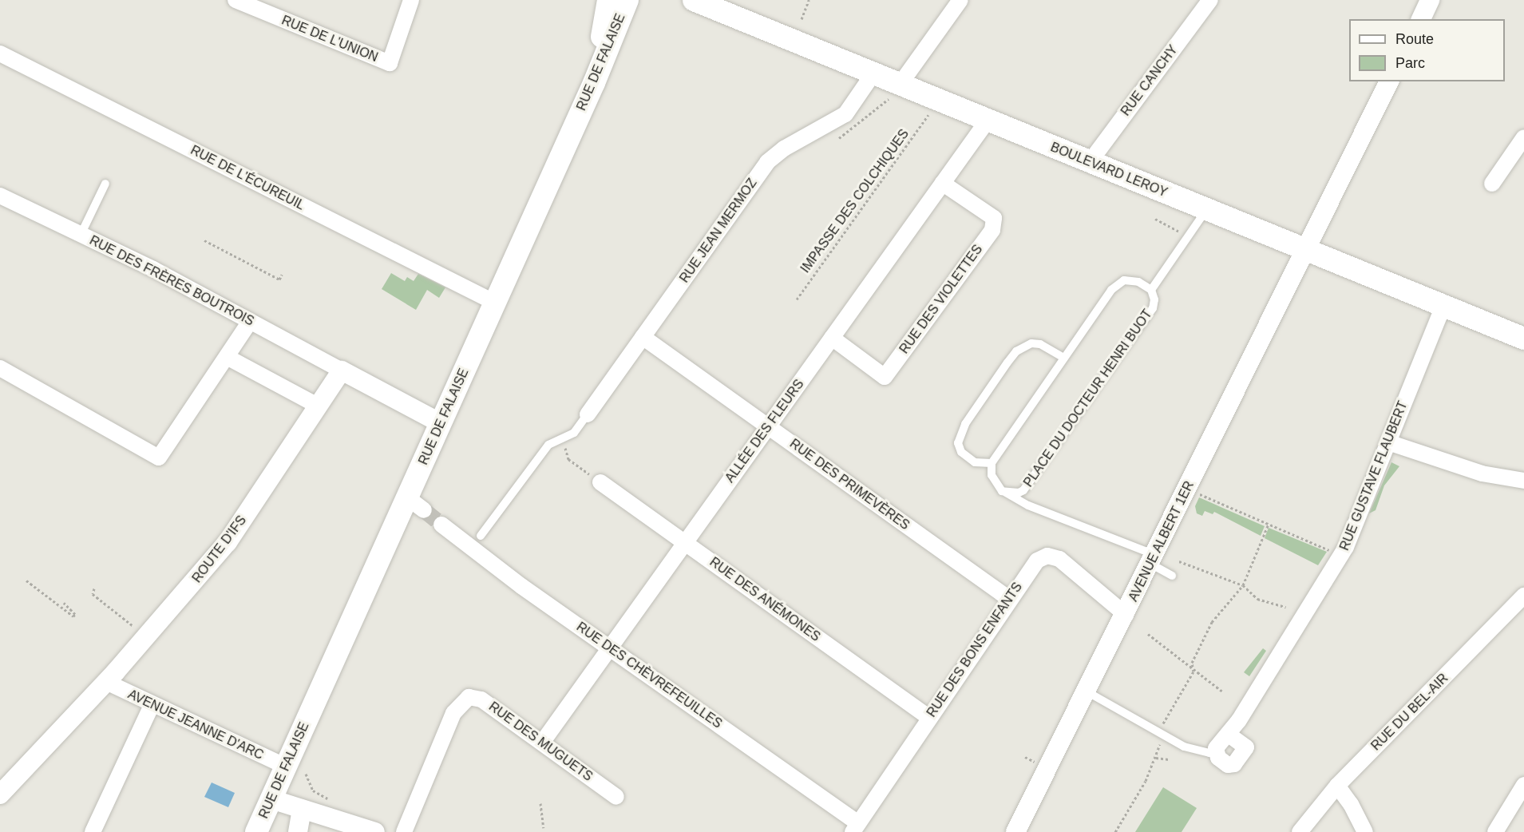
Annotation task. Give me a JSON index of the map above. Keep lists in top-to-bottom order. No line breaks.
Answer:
{"streets":{"main road":["RUE DE FALAISE","BOULEVARD LEROY"],"street":["RUE DE L'UNION","RUE CANCHY","RUE DE L'ÉCUREUIL","RUE JEAN MERMOZ","RUE DES FRÈRES BOUTROIS","RUE DES VIOLETTES","ALLÉE DES FLEURS","RUE GUSTAVE FLAUBERT","RUE DES PRIMEVÈRES","AVENUE ALBERT 1ER","ROUTE D'IFS","RUE DES ANÉMONES","RUE DES BONS ENFANTS","RUE DES CHÈVREFEUILLES","RUE DU BEL-AIR","AVENUE JEANNE D'ARC","RUE DES MUGUETS"],"lane":["PLACE DU DOCTEUR HENRI BUOT"],"path":["IMPASSE DES COLCHIQUES"]},"crossings":[["RUE DE FALAISE","RUE DE L'ÉCUREUIL"],["RUE DE FALAISE","AVENUE JEANNE D'ARC"],["RUE CANCHY","BOULEVARD LEROY"],["BOULEVARD LEROY","RUE JEAN MERMOZ"],["BOULEVARD LEROY","PLACE DU DOCTEUR HENRI BUOT"],["BOULEVARD LEROY","ALLÉE DES FLEURS"],["BOULEVARD LEROY","RUE GUSTAVE FLAUBERT"],["BOULEVARD LEROY","AVENUE ALBERT 1ER"],["RUE JEAN MERMOZ","RUE DES PRIMEVÈRES"],["RUE DES FRÈRES BOUTROIS","ROUTE D'IFS"],["RUE DES VIOLETTES","ALLÉE DES FLEURS"],["PLACE DU DOCTEUR HENRI BUOT","AVENUE ALBERT 1ER"],["ALLÉE DES FLEURS","RUE DES PRIMEVÈRES"],["ALLÉE DES FLEURS","RUE DES ANÉMONES"],["ALLÉE DES FLEURS","RUE DES CHÈVREFEUILLES"],["ALLÉE DES FLEURS","RUE DES MUGUETS"],["RUE DES PRIMEVÈRES","RUE DES BONS ENFANTS"],["AVENUE ALBERT 1ER","RUE DES BONS ENFANTS"],["ROUTE D'IFS","AVENUE JEANNE D'ARC"],["RUE DES ANÉMONES","RUE DES BONS ENFANTS"],["RUE DES BONS ENFANTS","RUE DES CHÈVREFEUILLES"]],"legend":["Route","Parc"]}
